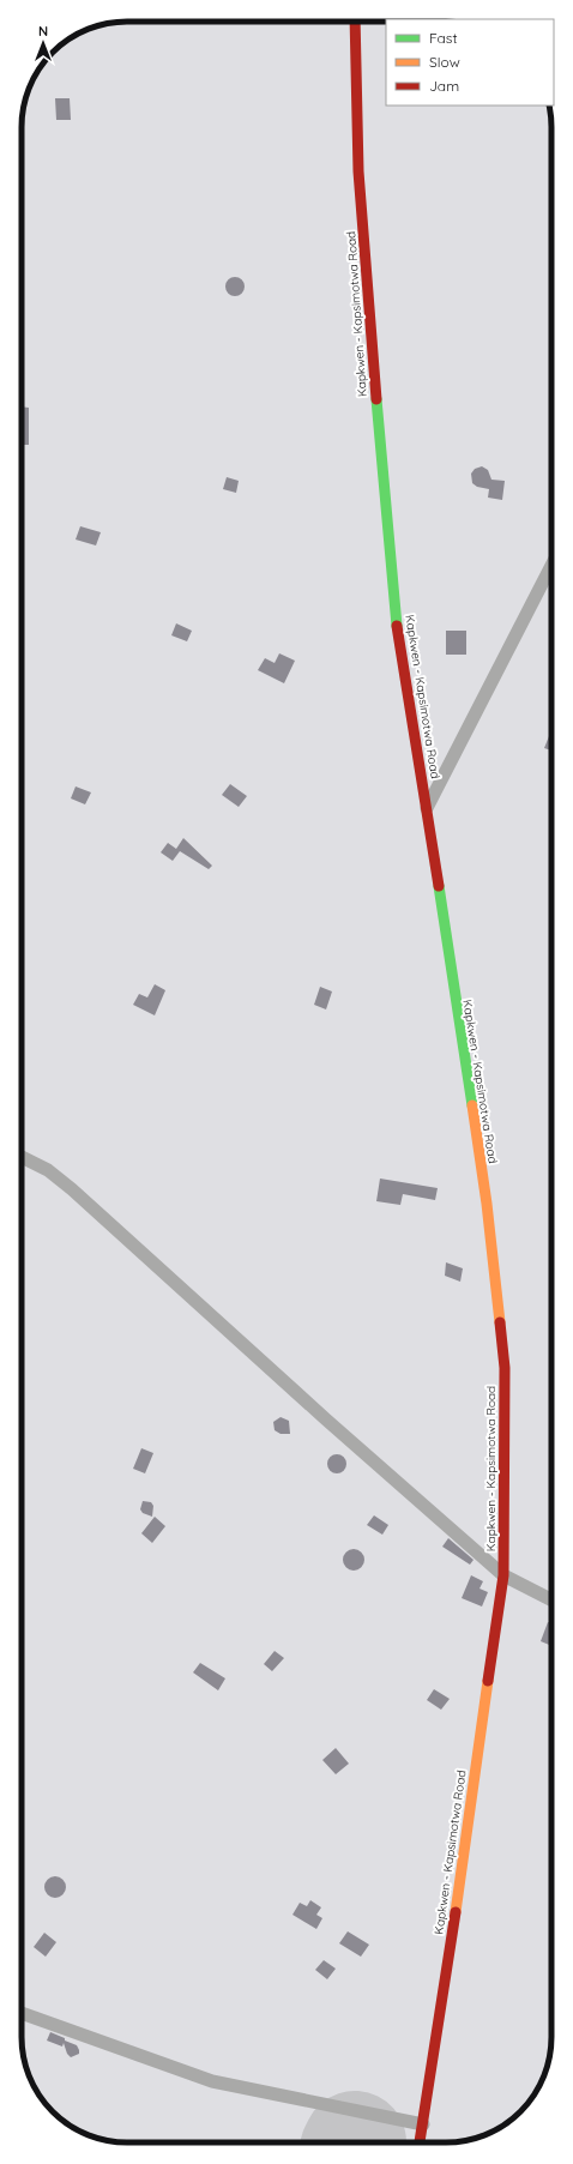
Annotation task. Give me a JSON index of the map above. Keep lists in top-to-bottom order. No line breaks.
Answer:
{"streets":{"street":["Kapkwen - Kapsimotwa Road"]},"legend":["Fast","Slow","Jam"],"north":"top"}
